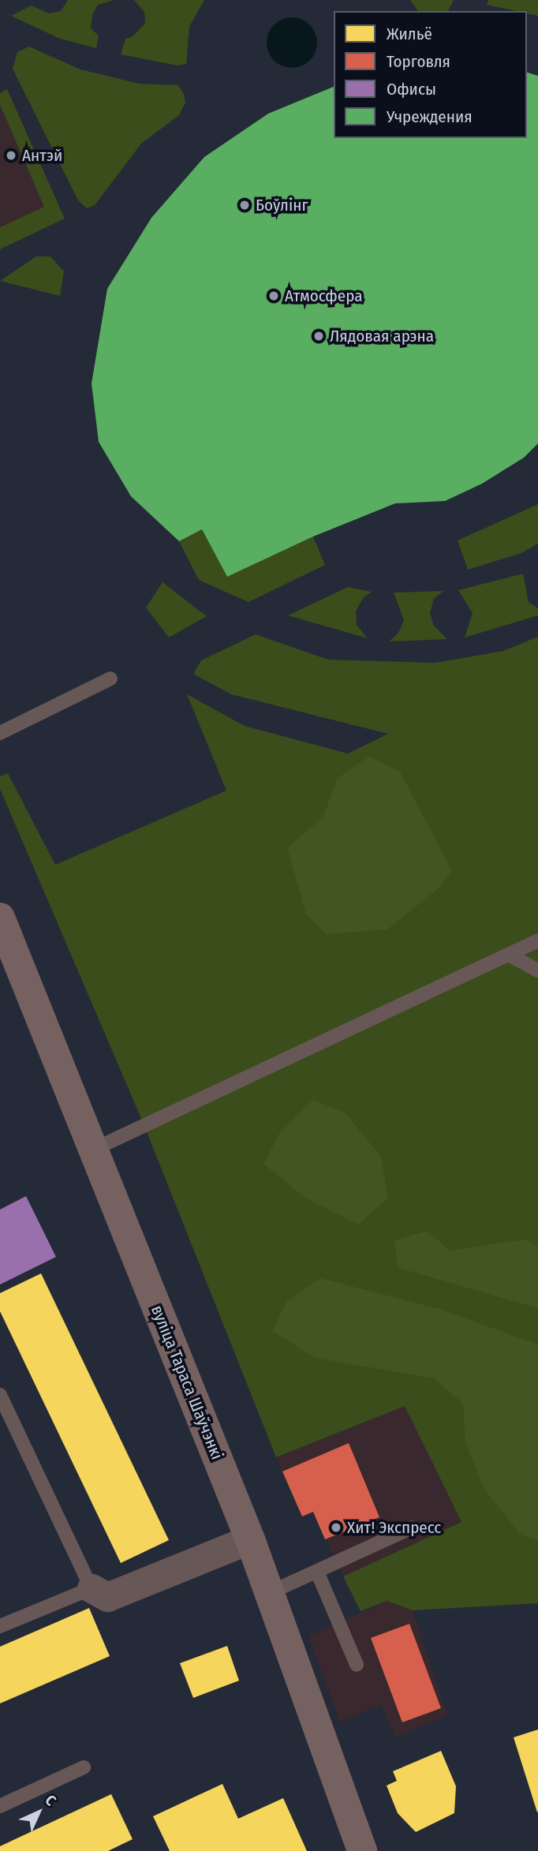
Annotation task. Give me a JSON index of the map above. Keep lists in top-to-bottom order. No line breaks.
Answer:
{"streets":{"street":["вуліца Тараса Шаўчэнкі"]},"places":["Антэй","Боўлінг","Атмосфера","Лядовая арэна","Хит! Экспресс"],"legend":["Жильё","Торговля","Офисы","Учреждения"],"north":"top right"}
